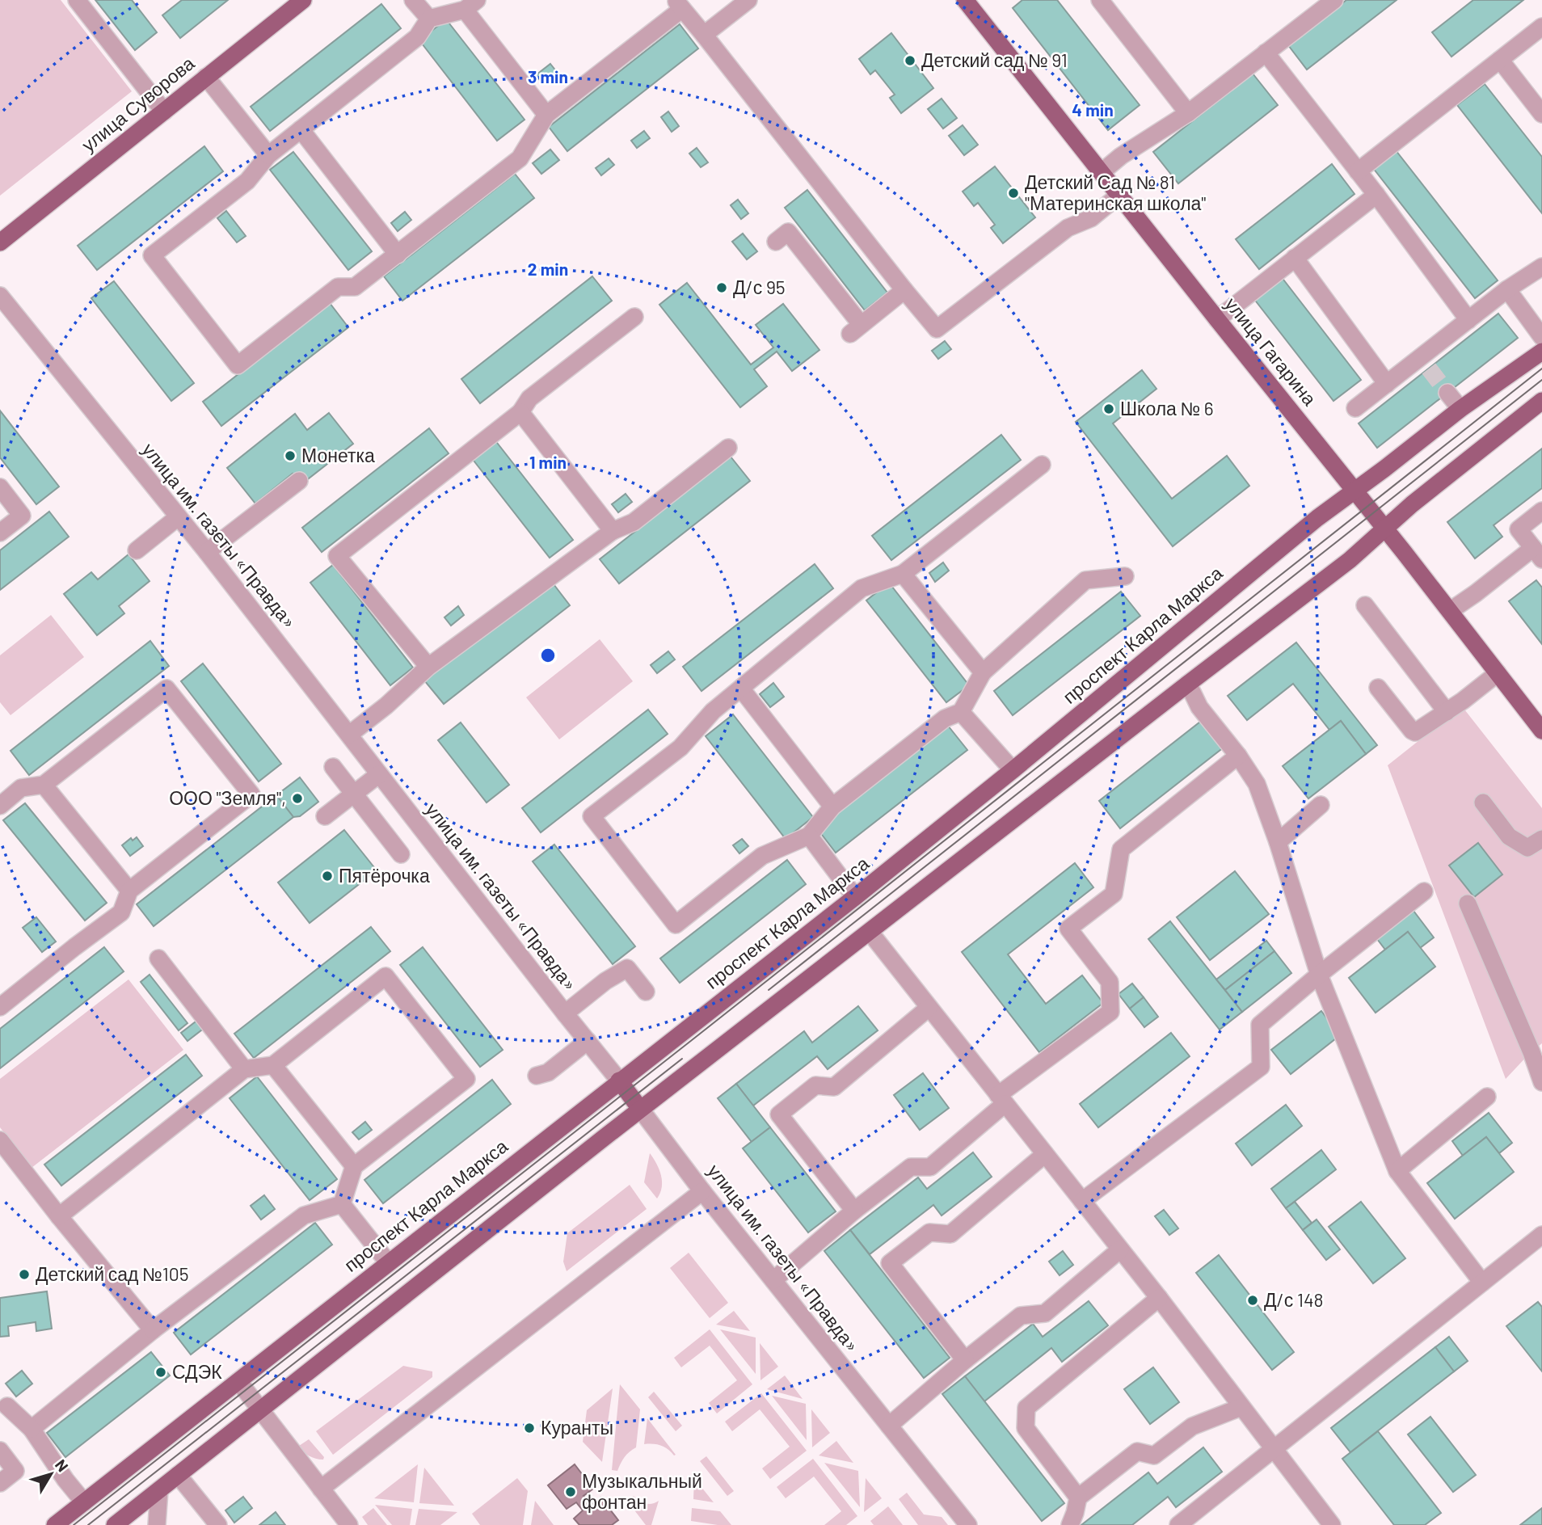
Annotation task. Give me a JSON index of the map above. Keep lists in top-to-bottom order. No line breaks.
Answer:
{"streets":{"main road":["улица Суворова","улица Гагарина","улица им. газеты «Правда»","проспект Карла Маркса"]},"crossings":[["улица Гагарина","проспект Карла Маркса"],["улица им. газеты «Правда»","проспект Карла Маркса"]],"places":["Детский сад № 91","Детский Сад № 81 \"Материнская школа\"","Д/с 95","Школа № 6","Монетка","ООО \"Земля\",","Пятёрочка","Детский сад №105","Д/с 148","СДЭК","Куранты","Музыкальный фонтан"],"north":"top right","rings":["3 min","4 min","2 min","1 min"]}
